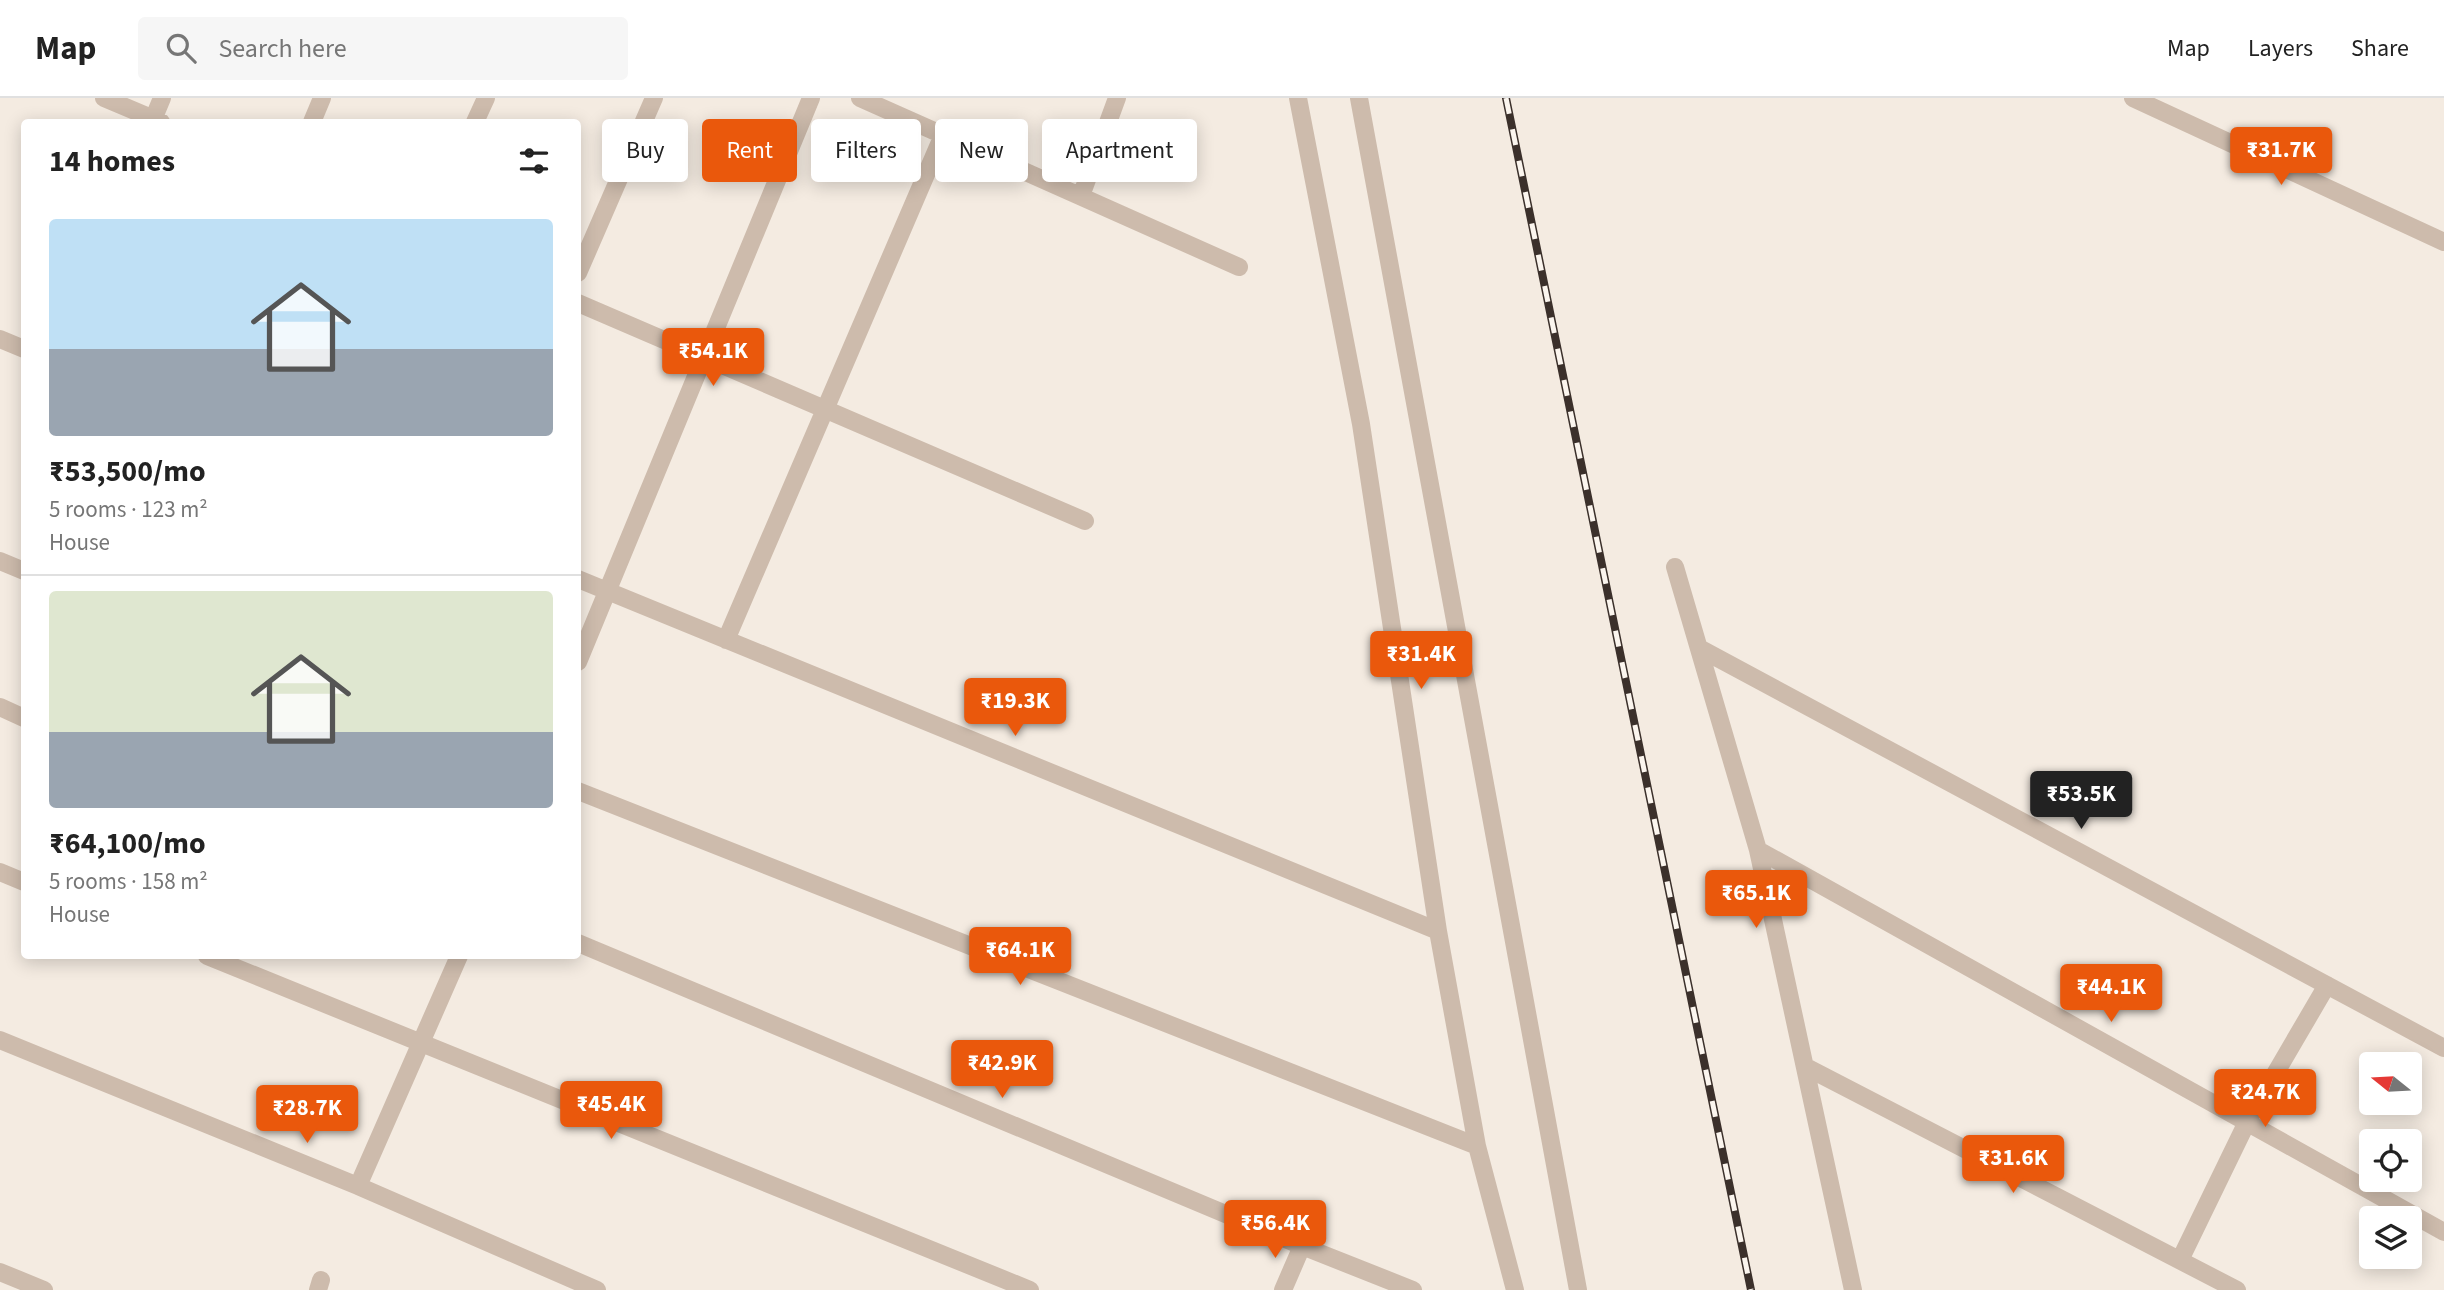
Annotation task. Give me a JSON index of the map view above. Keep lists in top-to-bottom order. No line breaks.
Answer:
{"north":"left","page":{"header":"Map","search":"Search here","nav":["Map","Layers","Share"],"chip":["Buy","Rent","Filters","New","Apartment"],"heading":"14 homes","price":["₹31.7K","₹54.1K","₹31.4K","₹19.3K","₹53.5K","₹65.1K","₹64.1K","₹44.1K","₹42.9K","₹24.7K","₹45.4K","₹28.7K","₹31.6K","₹56.4K"],"list":[{"name":"₹53,500/mo","note":"5 rooms · 123 m² · House"},{"name":"₹64,100/mo","note":"5 rooms · 158 m² · House"}]}}
